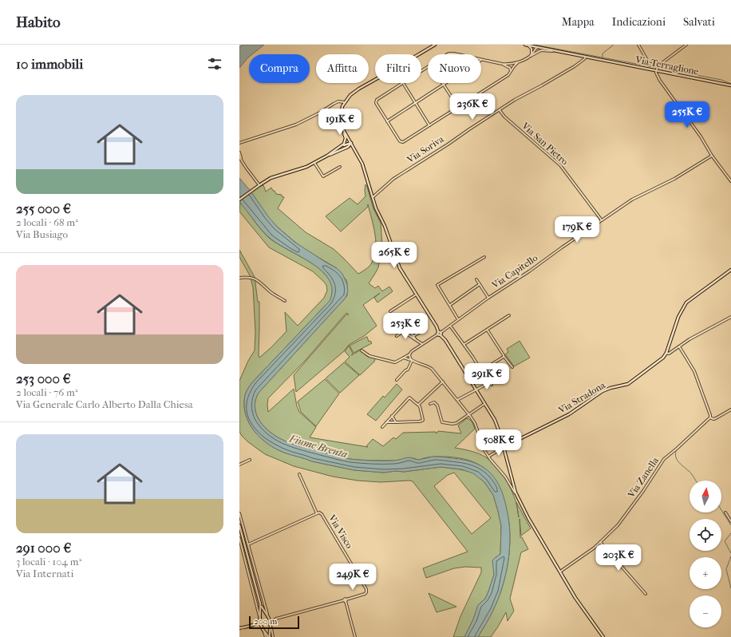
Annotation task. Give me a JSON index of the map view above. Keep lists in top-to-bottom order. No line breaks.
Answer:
{"streets":{"main road":["Via Terraglione","Via Stradona"],"street":["Via San Pietro","Via Soriva","Via Capitello","Via Zanella","Via Visco"]},"crossings":[["Via Terraglione","Via Soriva"],["Via San Pietro","Via Soriva"],["Via San Pietro","Via Capitello"]],"water":["Fiume Brenta"],"scale_bar":"200 m","north":"top","page":{"header":"Habito","nav":["Mappa","Indicazioni","Salvati"],"heading":"10 immobili","chip":["Compra","Affitta","Filtri","Nuovo"],"list":[{"name":"255 000 €","note":"2 locali · 68 m² · Via Busiago"},{"name":"253 000 €","note":"2 locali · 76 m² · Via Generale Carlo Alberto Dalla Chiesa"},{"name":"291 000 €","note":"3 locali · 104 m² · Via Internati"}],"price":["236K €","255K €","191K €","179K €","265K €","253K €","291K €","508K €","203K €","249K €"],"map_buttons":["+","−"],"scale":"200 m"}}
